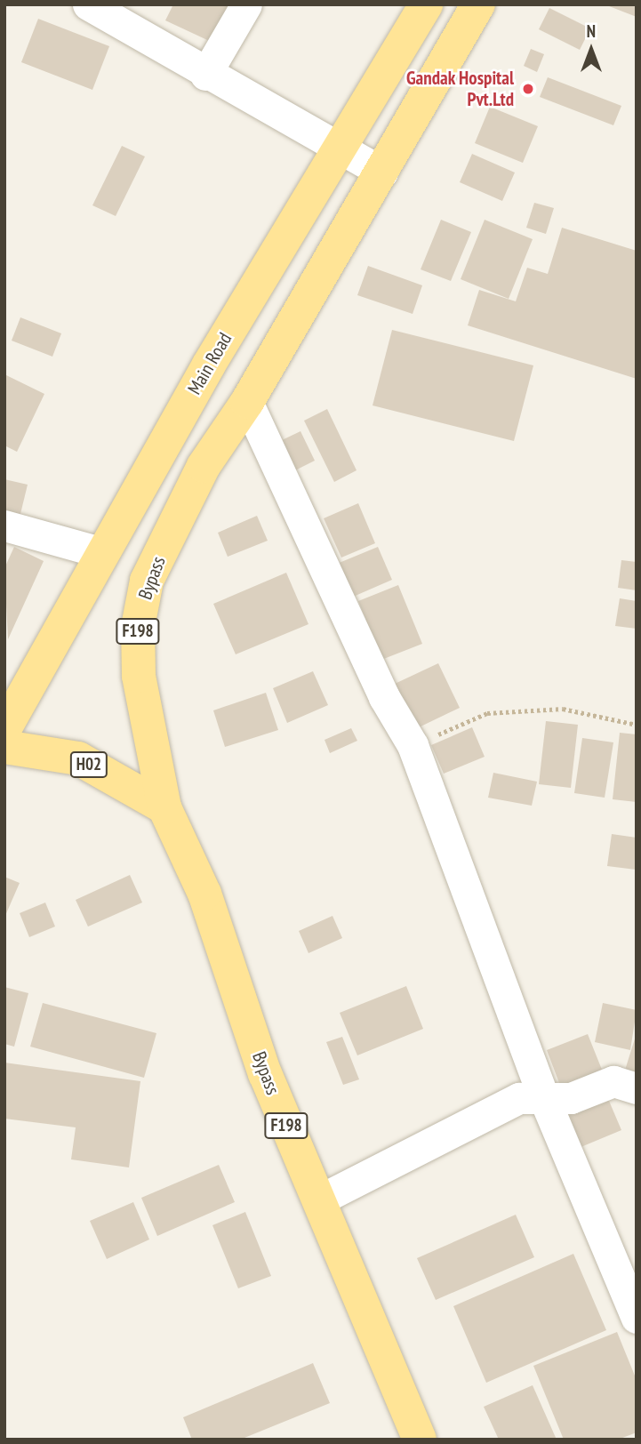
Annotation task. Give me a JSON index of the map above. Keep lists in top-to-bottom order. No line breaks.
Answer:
{"streets":{"main road":["Main Road","Bypass","F198","H02"]},"crossings":[["Bypass","H02"]],"places":["Gandak Hospital Pvt.Ltd"],"north":"top"}
